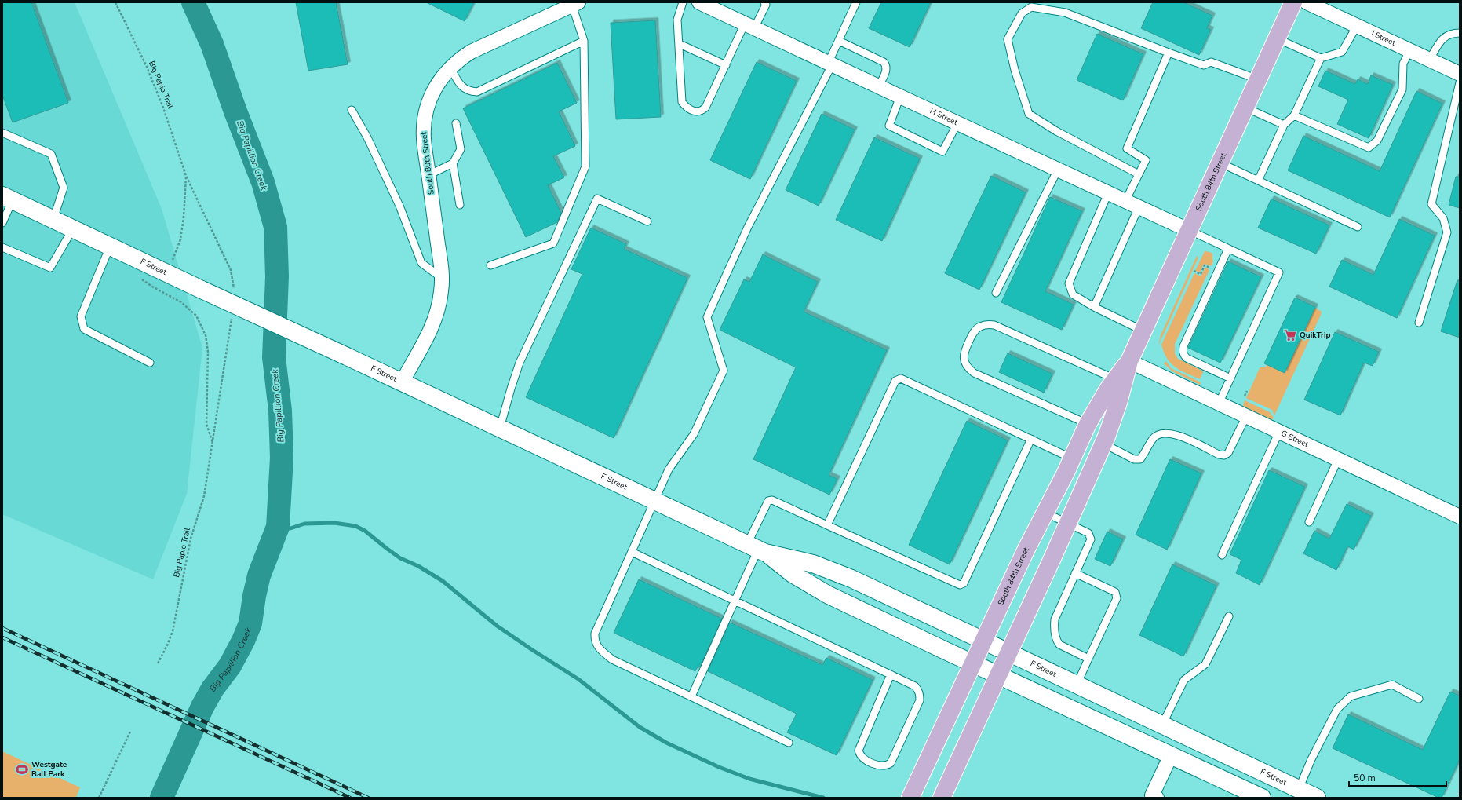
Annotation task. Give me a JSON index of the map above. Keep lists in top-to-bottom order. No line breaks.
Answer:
{"streets":{"main road":["South 84th Street"],"street":["I Street","H Street","South 80th Street","F Street","G Street"],"path":["Big Papio Trail"]},"crossings":[["H Street","South 84th Street"],["South 80th Street","F Street"],["South 84th Street","F Street"],["South 84th Street","G Street"]],"water":["Big Papillion Creek"],"places":{"supermarket":["QuikTrip"],"sports":["Westgate Ball Park"]},"scale_bar":"50 m"}
